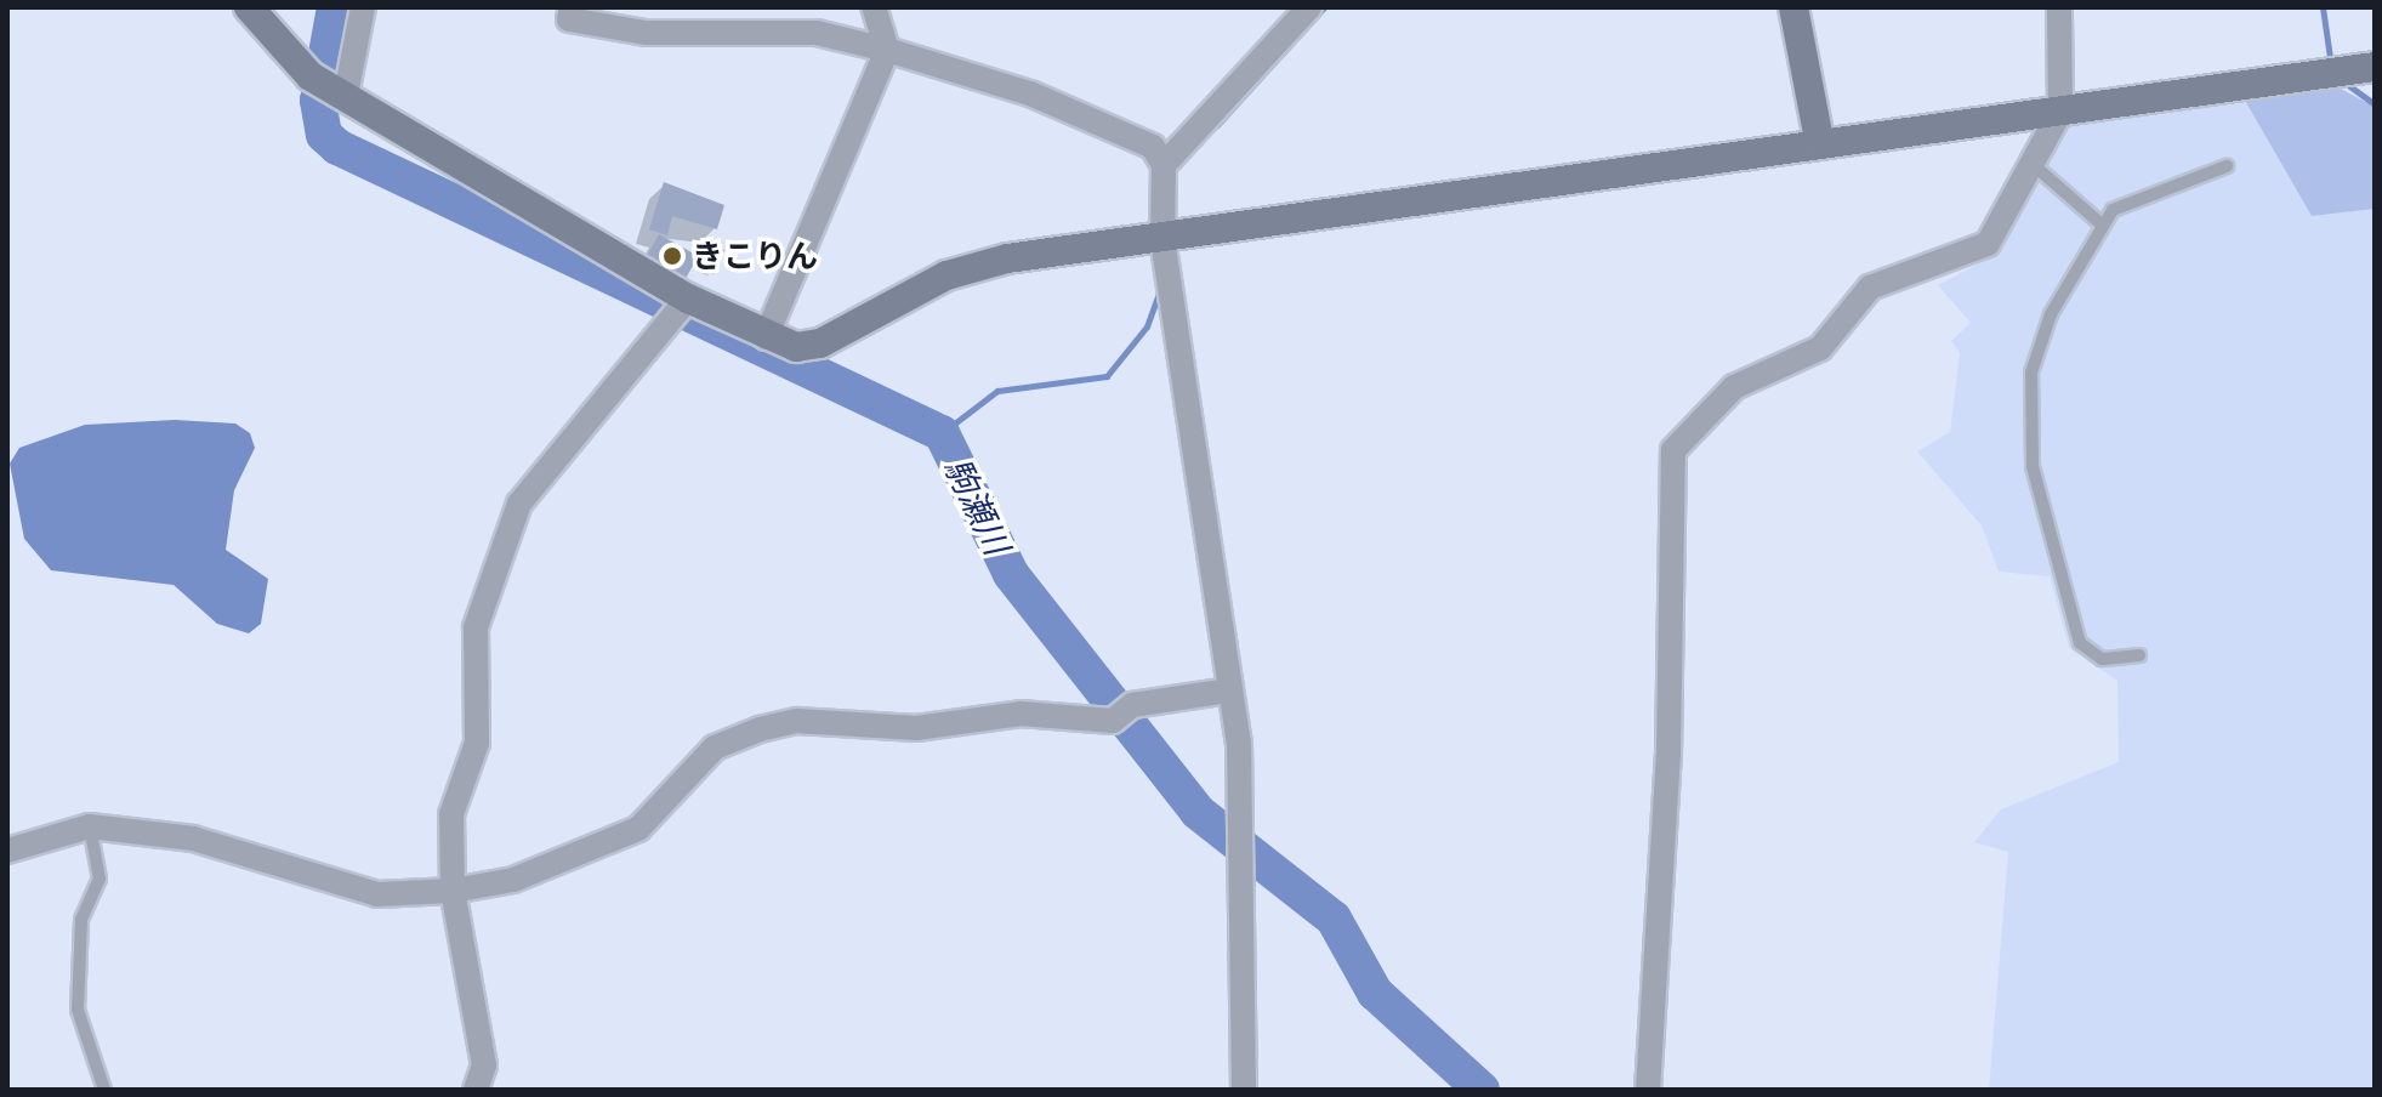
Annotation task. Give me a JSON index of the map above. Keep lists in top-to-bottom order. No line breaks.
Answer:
{"water":["駒瀬川"],"places":["きこりん"]}
